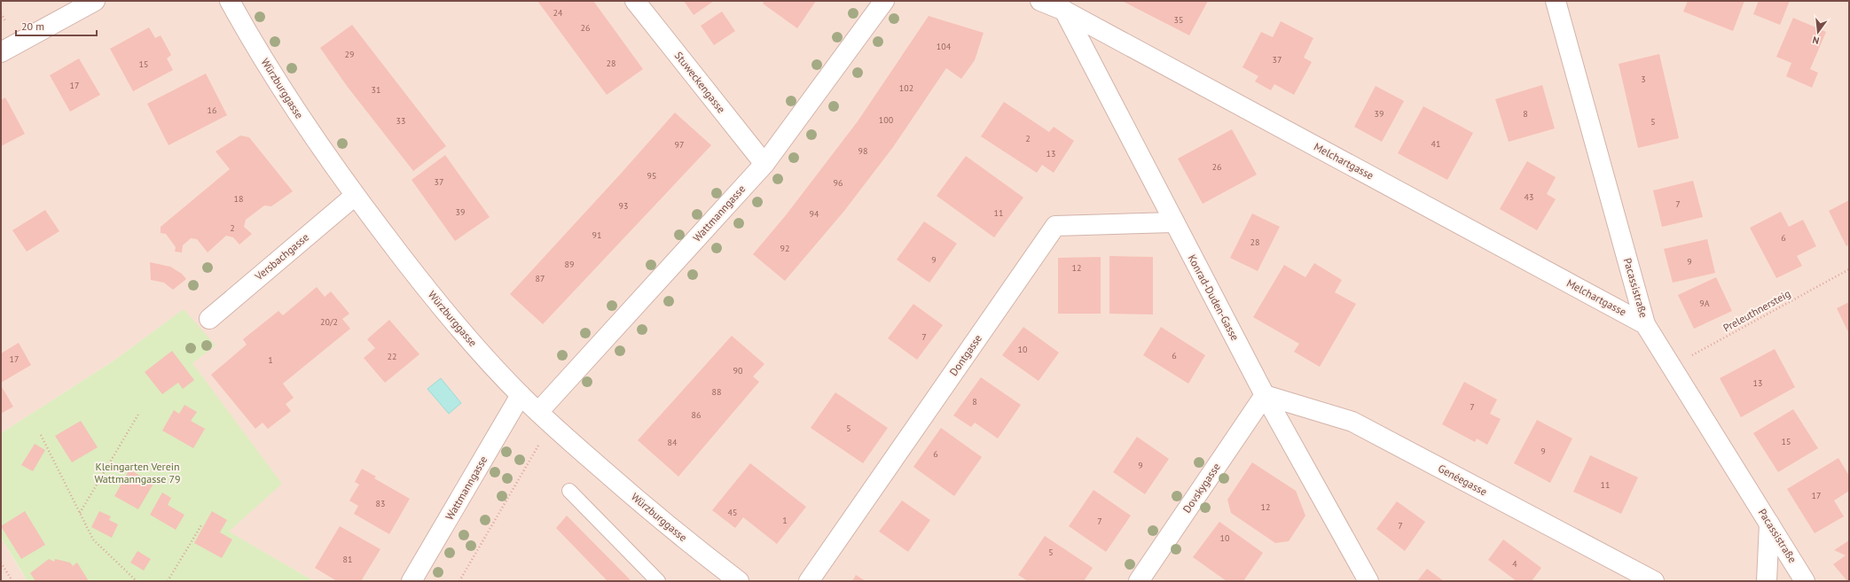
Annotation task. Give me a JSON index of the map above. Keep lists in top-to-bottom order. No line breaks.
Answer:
{"streets":{"street":["Stuweckengasse","Würzburggasse","Melchartgasse","Wattmanngasse","Versbachgasse","Pacassistraße","Konrad-Duden-Gasse","Dontgasse","Genéegasse","Dovskygasse"],"path":["Preleuthnersteig"]},"crossings":[["Stuweckengasse","Wattmanngasse"],["Würzburggasse","Wattmanngasse"],["Würzburggasse","Versbachgasse"],["Melchartgasse","Pacassistraße"],["Melchartgasse","Konrad-Duden-Gasse"],["Pacassistraße","Preleuthnersteig"],["Konrad-Duden-Gasse","Dontgasse"],["Konrad-Duden-Gasse","Genéegasse"],["Konrad-Duden-Gasse","Dovskygasse"],["Genéegasse","Dovskygasse"]],"parks":["Kleingarten Verein Wattmanngasse 79"],"house_numbers":["24","35","26","104","29","37","28","15","3","17","102","31","16","39","8","100","33","5","2","41","97","98","13","26","95","37","96","43","18","7","93","39","11","94","2","91","6","28","92","9","9","89","12","87","9A","20/2","7","10","6","22","17","1","90","13","88","8","7","86","5","15","84","9","6","9","11","17","83","12","45","1","7","7","10","5","81","4"],"scale_bar":"20 m","north":"bottom"}
